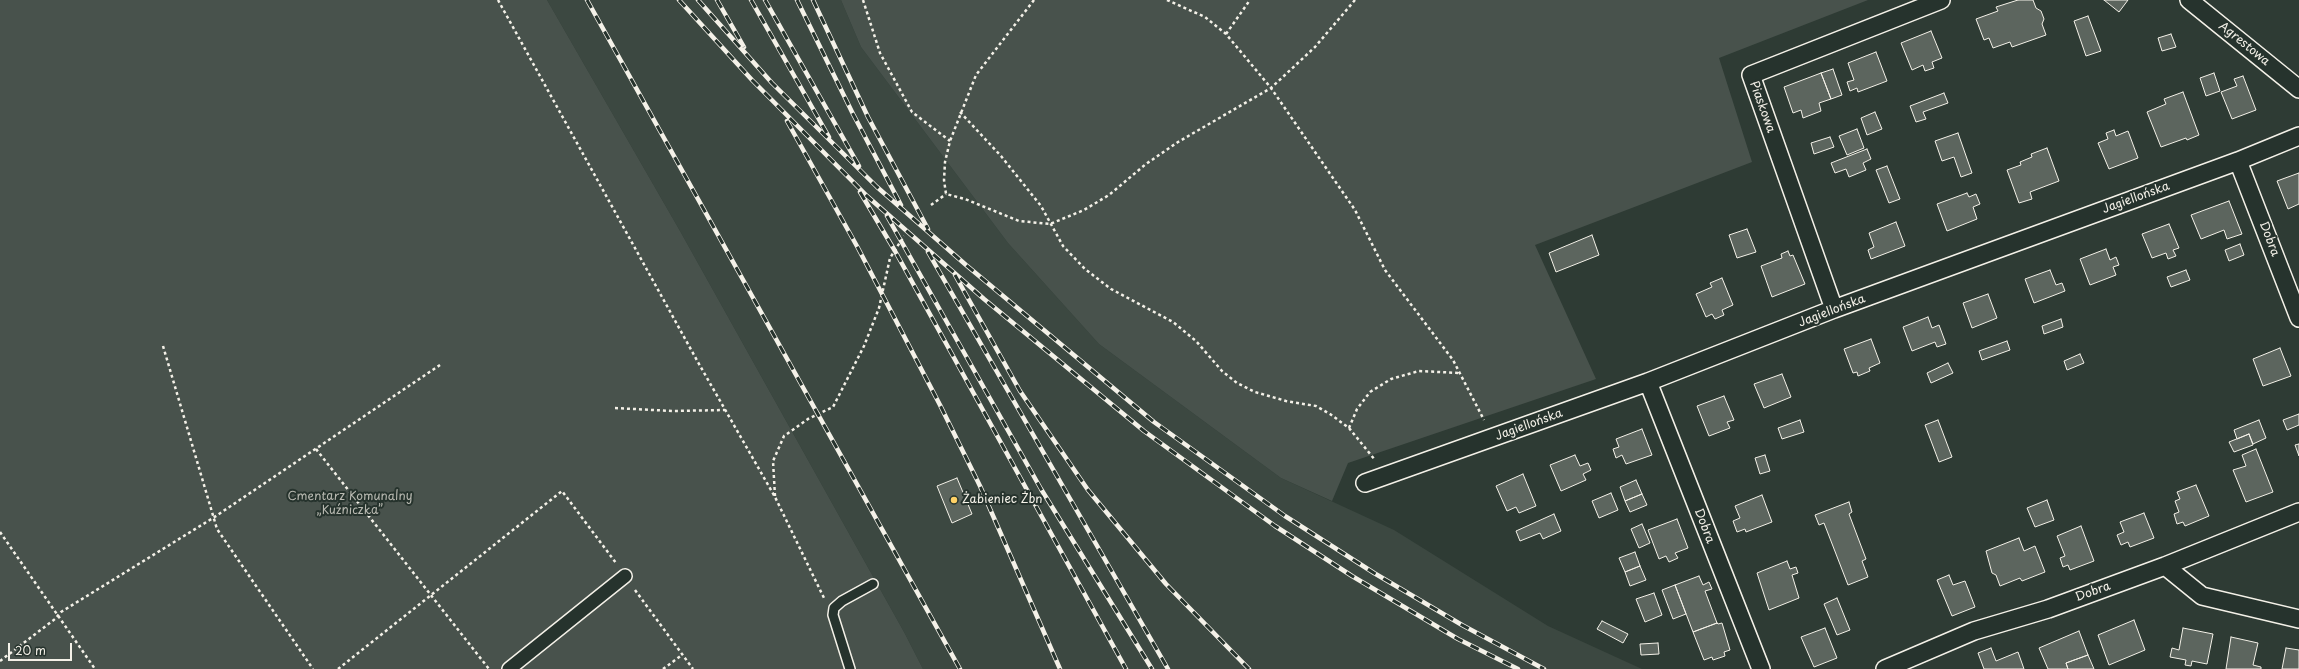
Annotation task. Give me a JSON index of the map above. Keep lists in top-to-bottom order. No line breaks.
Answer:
{"streets":{"street":["Agrestowa","Piaskowa","Jagiellońska","Dobra"]},"crossings":[["Piaskowa","Jagiellońska"],["Jagiellońska","Dobra"]],"parks":["Cmentarz Komunalny „Kuźniczka”"],"places":["Żabieniec Żbn"],"scale_bar":"20 m"}
